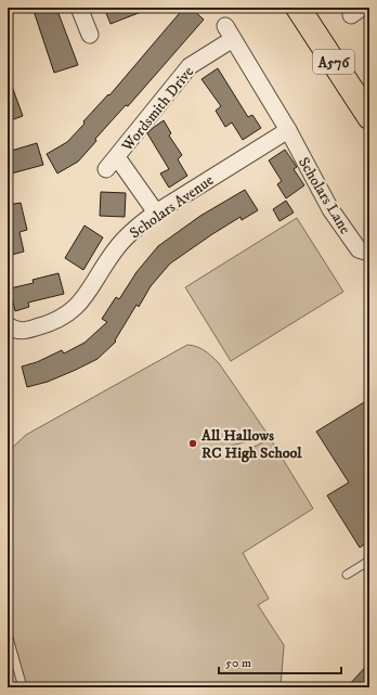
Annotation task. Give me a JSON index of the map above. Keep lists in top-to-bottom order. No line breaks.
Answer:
{"streets":{"main road":["A576"],"street":["Wordsmith Drive","Scholars Lane","Scholars Avenue"]},"crossings":[["Wordsmith Drive","Scholars Lane"],["Wordsmith Drive","Scholars Avenue"],["Scholars Lane","Scholars Avenue"]],"places":["All Hallows RC High School"],"scale_bar":"50 m"}
